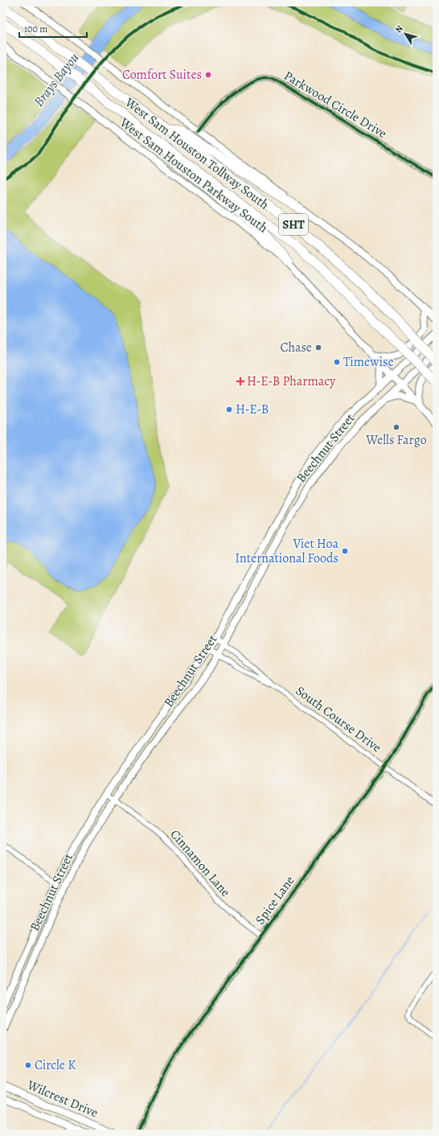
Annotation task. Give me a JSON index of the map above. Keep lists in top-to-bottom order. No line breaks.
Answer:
{"streets":{"highway":["West Sam Houston Tollway South","SHT"],"main road":["West Sam Houston Parkway South","Beechnut Street","Wilcrest Drive"],"street":["Parkwood Circle Drive","South Course Drive","Cinnamon Lane","Spice Lane"]},"crossings":[["West Sam Houston Parkway South","Beechnut Street"],["Beechnut Street","South Course Drive"],["Beechnut Street","Cinnamon Lane"],["South Course Drive","Spice Lane"],["Cinnamon Lane","Spice Lane"]],"water":["Brays Bayou"],"places":{"other":["Comfort Suites","Chase","Timewise","H-E-B","Wells Fargo","Viet Hoa International Foods","Circle K"],"health":["H-E-B Pharmacy"]},"scale_bar":"100 m","north":"top left"}
